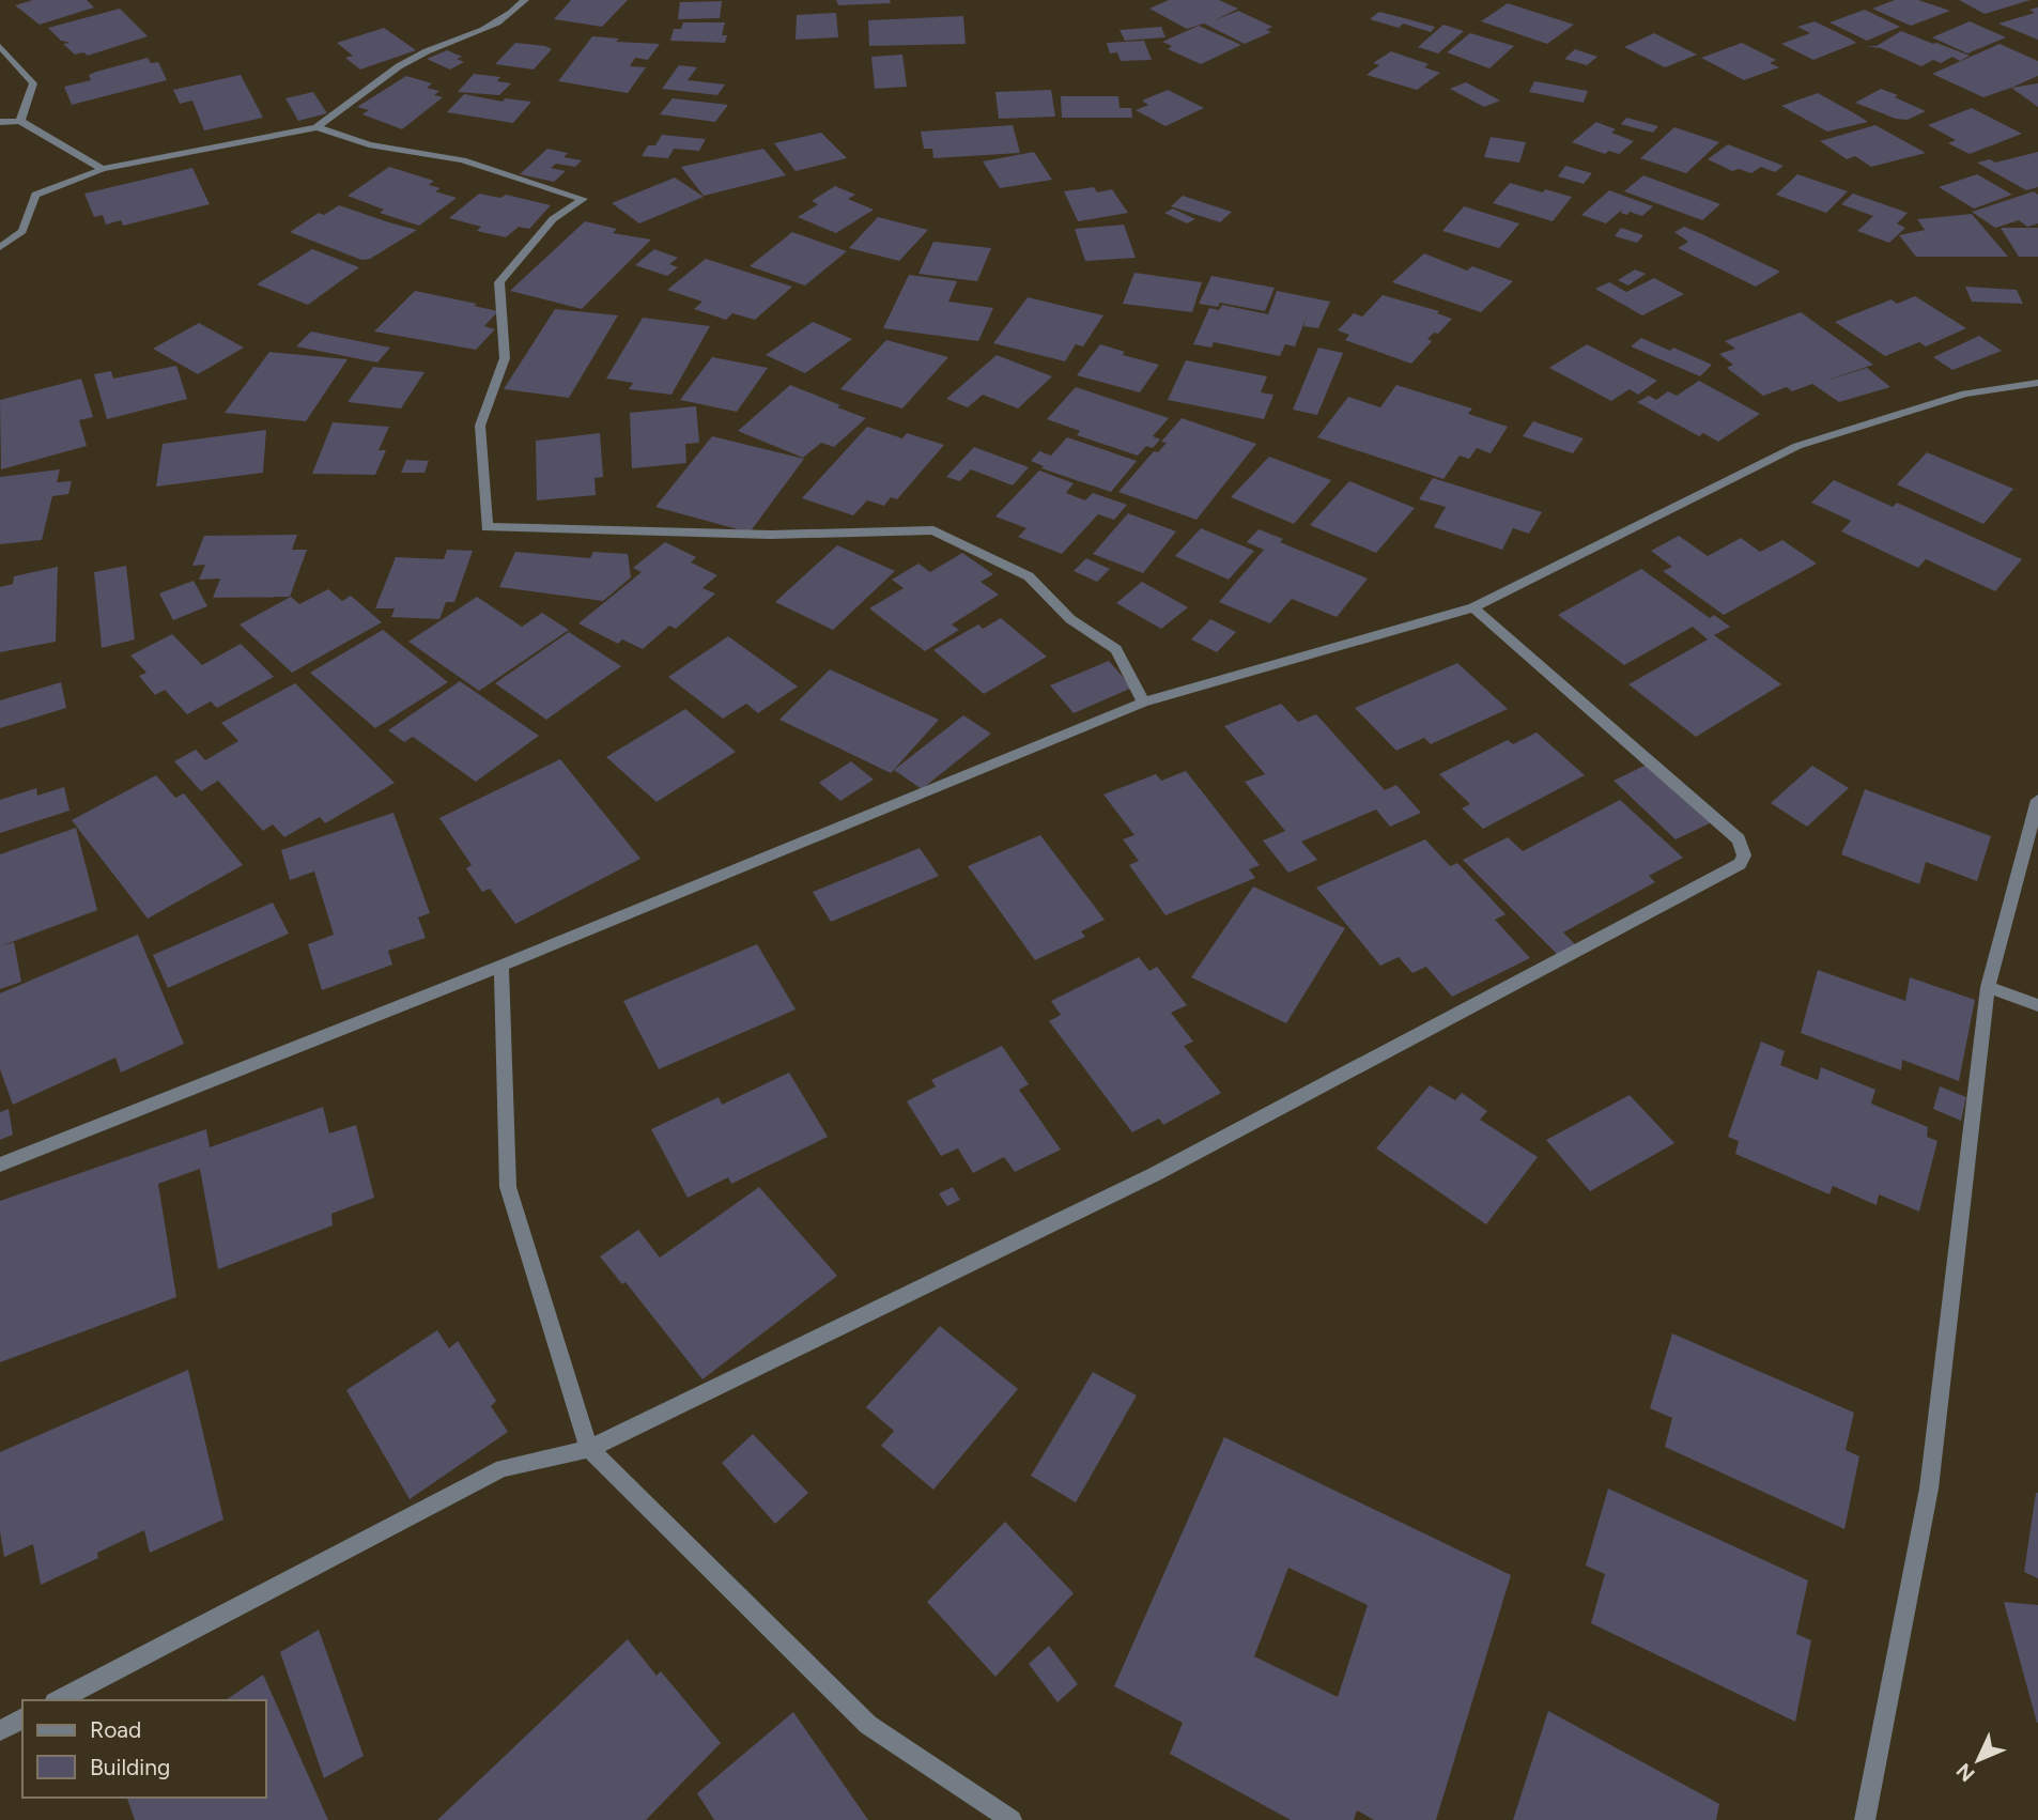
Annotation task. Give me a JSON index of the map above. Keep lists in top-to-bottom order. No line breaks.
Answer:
{"legend":["Road","Building"],"north":"bottom left"}
